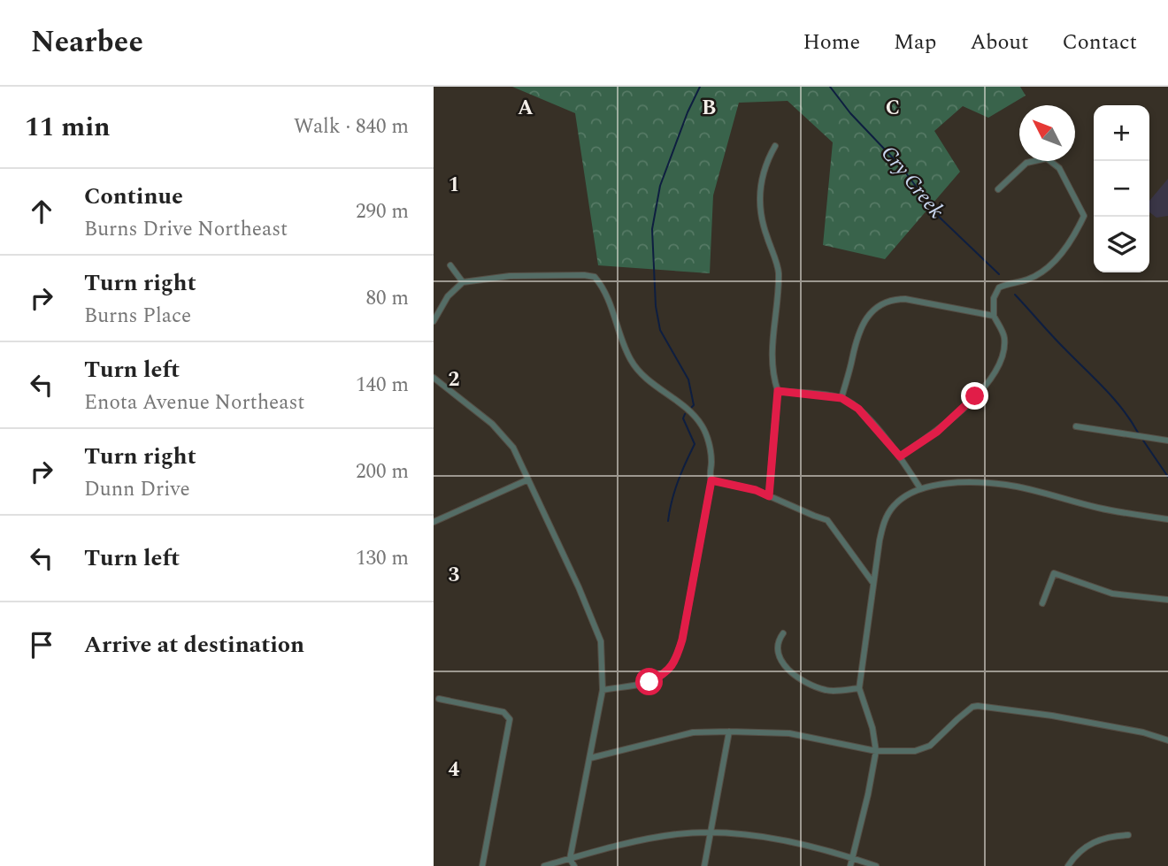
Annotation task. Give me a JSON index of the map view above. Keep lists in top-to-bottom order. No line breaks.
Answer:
{"water":["Cry Creek"],"north":"top left","page":{"header":"Nearbee","nav":["Home","Map","About","Contact"],"heading":["11 min","Walk · 840 m"],"map_buttons":["+","−"],"list":[["Continue","Burns Drive Northeast","290 m"],["Turn right","Burns Place","80 m"],["Turn left","Enota Avenue Northeast","140 m"],["Turn right","Dunn Drive","200 m"],["Turn left","130 m"],"Arrive at destination"]},"grid":{"columns":["A","B","C"],"rows":["1","2","3","4"]}}
